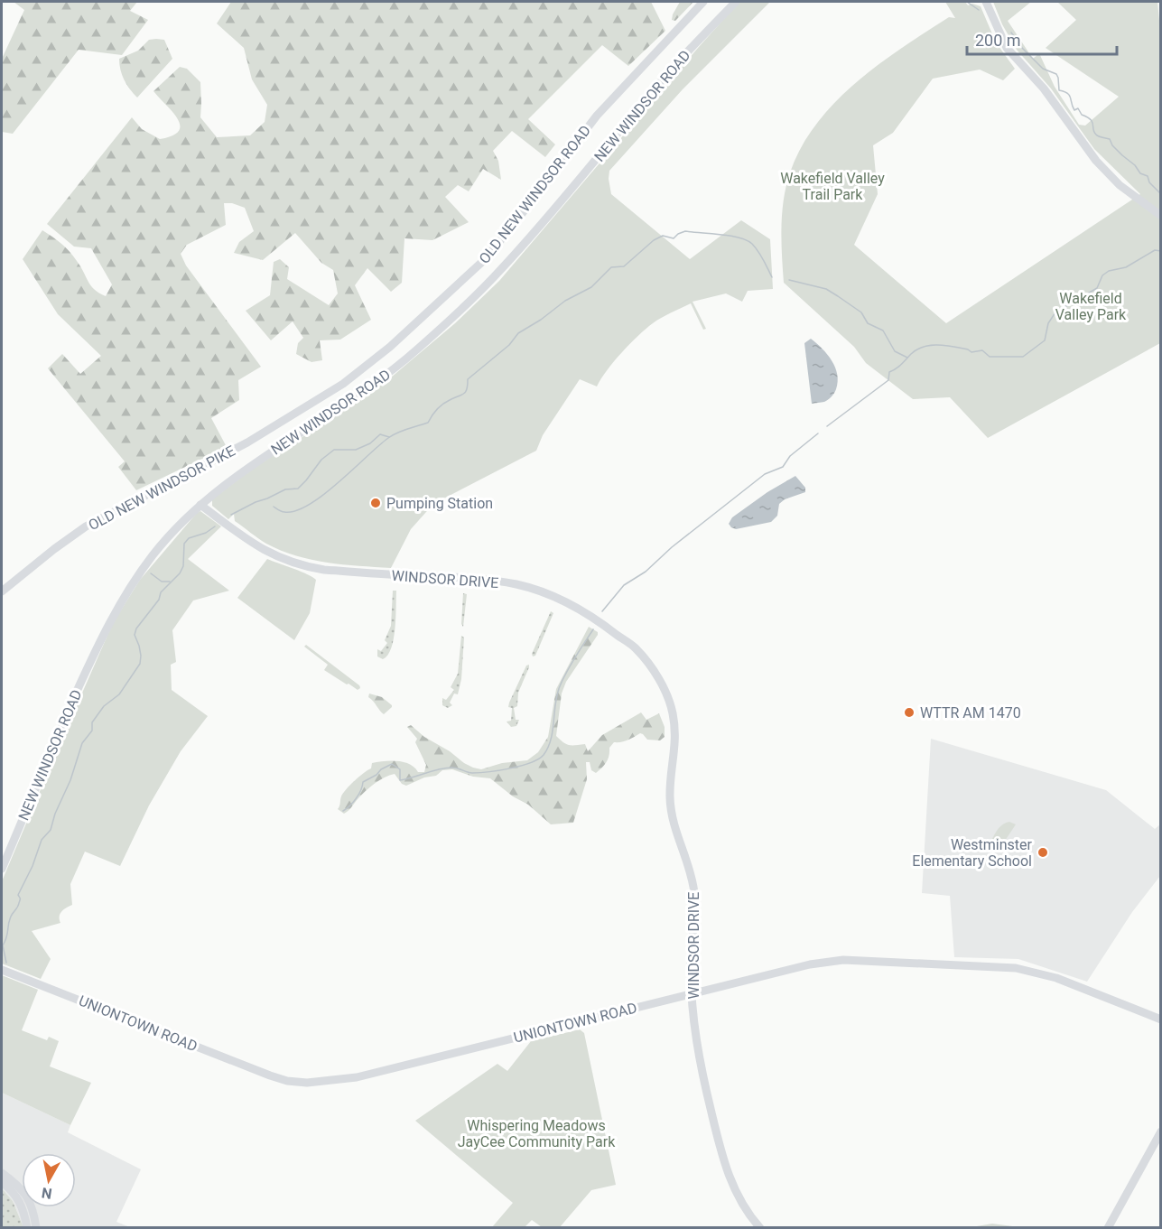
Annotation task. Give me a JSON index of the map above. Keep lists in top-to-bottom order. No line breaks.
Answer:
{"streets":{"main road":["NEW WINDSOR ROAD","OLD NEW WINDSOR ROAD","OLD NEW WINDSOR PIKE","WINDSOR DRIVE","UNIONTOWN ROAD"]},"crossings":[["NEW WINDSOR ROAD","WINDSOR DRIVE"],["OLD NEW WINDSOR ROAD","OLD NEW WINDSOR PIKE"],["WINDSOR DRIVE","UNIONTOWN ROAD"]],"parks":["Wakefield Valley Trail Park","Wakefield Valley Park","Whispering Meadows JayCee Community Park"],"places":["Pumping Station","WTTR AM 1470","Westminster Elementary School"],"scale_bar":"200 m","north":"bottom"}
